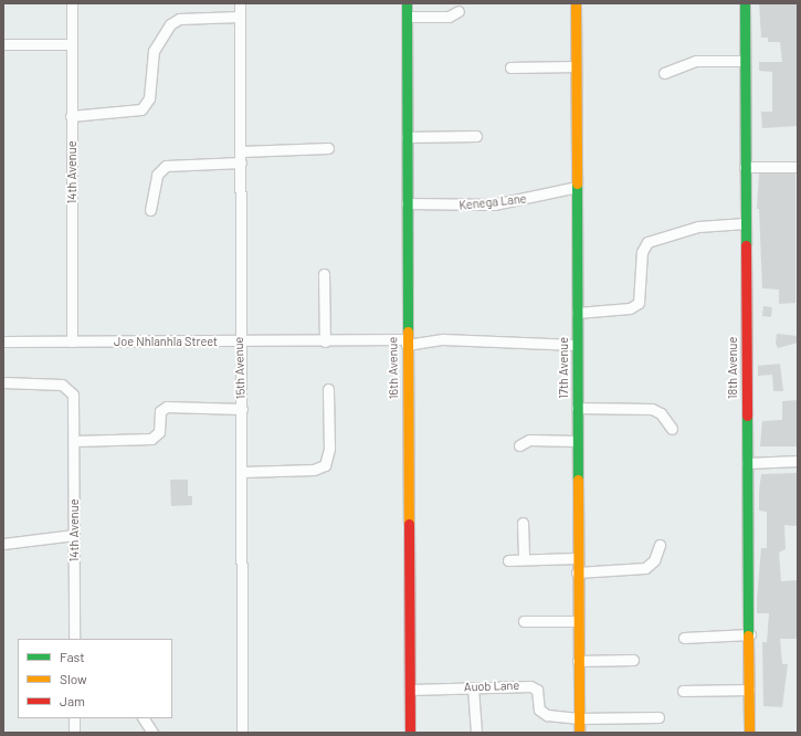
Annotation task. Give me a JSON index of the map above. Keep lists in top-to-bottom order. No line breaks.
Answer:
{"streets":{"street":["14th Avenue","Kenega Lane","Joe Nhlanhla Street","15th Avenue","16th Avenue","17th Avenue","18th Avenue","Auob Lane"]},"crossings":[["14th Avenue","Joe Nhlanhla Street"],["Kenega Lane","16th Avenue"],["Kenega Lane","17th Avenue"],["Joe Nhlanhla Street","15th Avenue"],["Joe Nhlanhla Street","16th Avenue"],["Joe Nhlanhla Street","17th Avenue"],["16th Avenue","Auob Lane"],["17th Avenue","Auob Lane"]],"legend":["Fast","Slow","Jam"]}
